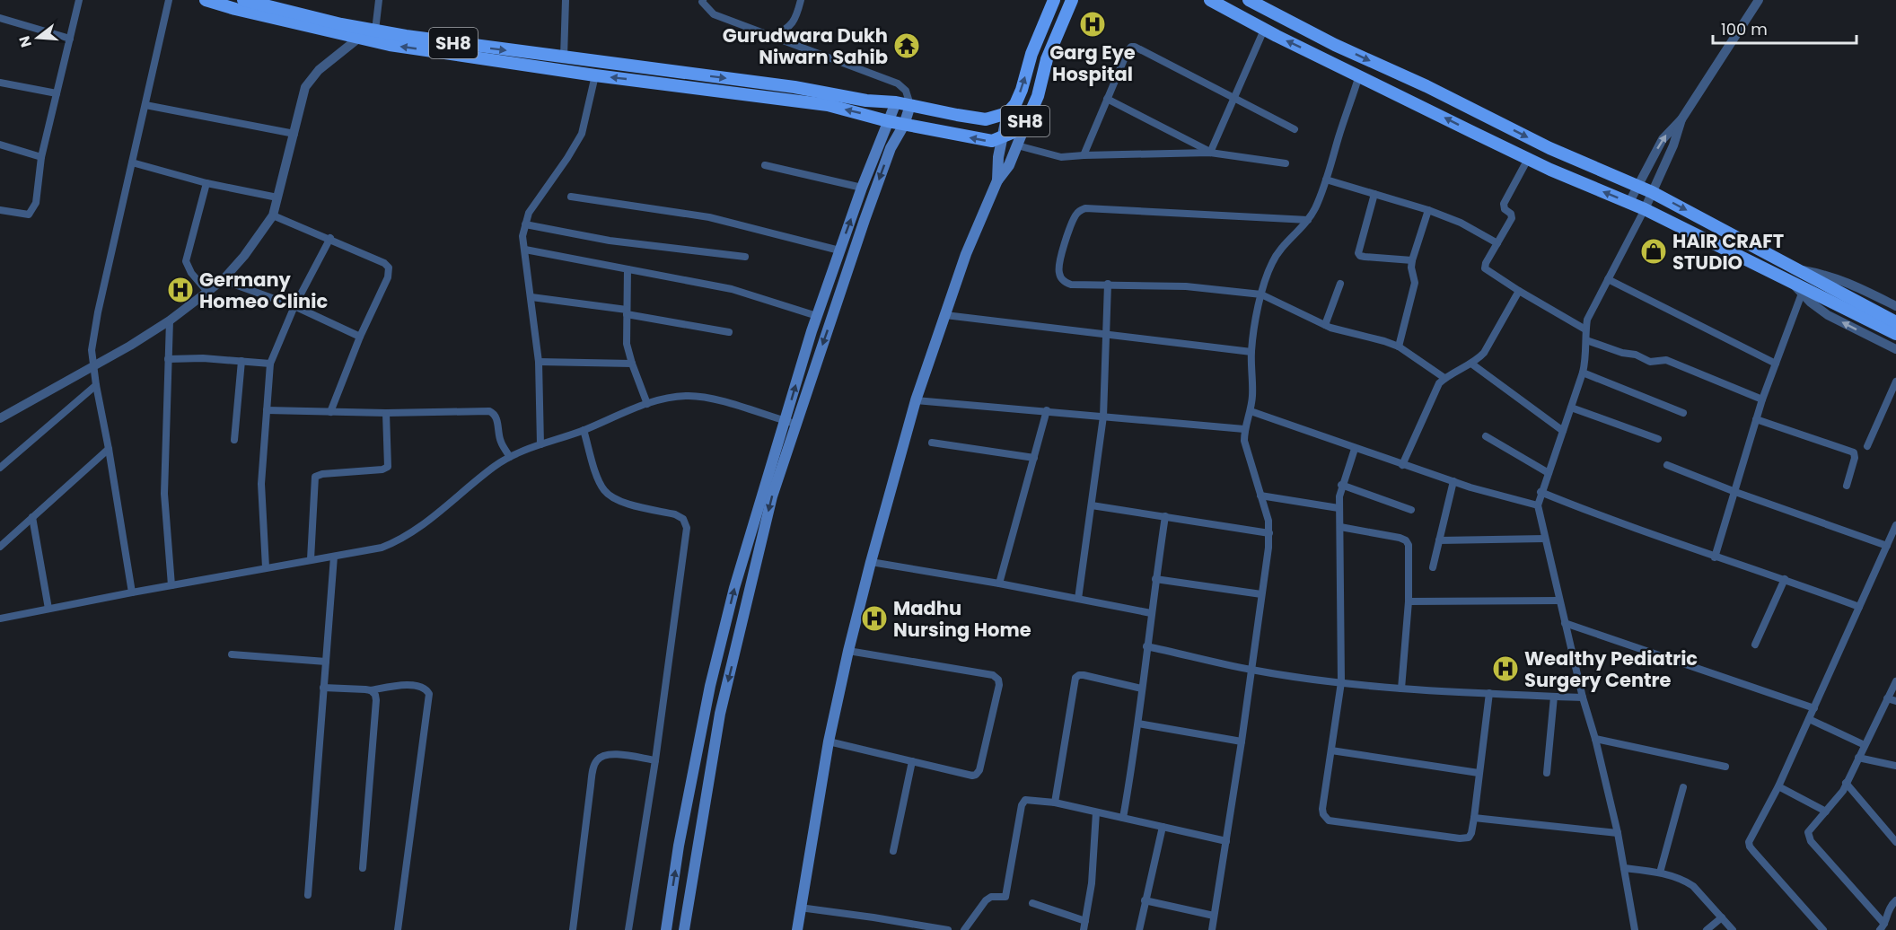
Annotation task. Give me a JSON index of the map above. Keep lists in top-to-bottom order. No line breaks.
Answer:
{"streets":{"main road":["SH8"]},"places":{"hospital":["Garg Eye Hospital","Germany Homeo Clinic","Madhu Nursing Home","Wealthy Pediatric Surgery Centre"],"temple":["Gurudwara Dukh Niwarn Sahib"],"shop":["HAIR CRAFT STUDIO"]},"scale_bar":"100 m","north":"left"}
